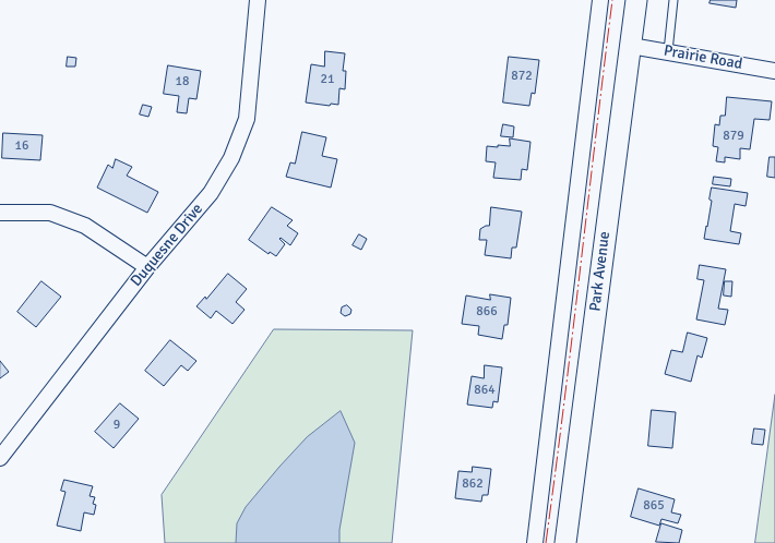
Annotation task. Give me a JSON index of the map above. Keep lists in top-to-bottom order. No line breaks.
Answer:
{"streets":{"main road":["Park Avenue"],"street":["Prairie Road","Duquesne Drive"]},"crossings":[["Prairie Road","Park Avenue"]],"house_numbers":["872","21","18","879","16","866","864","9","862","865"]}
